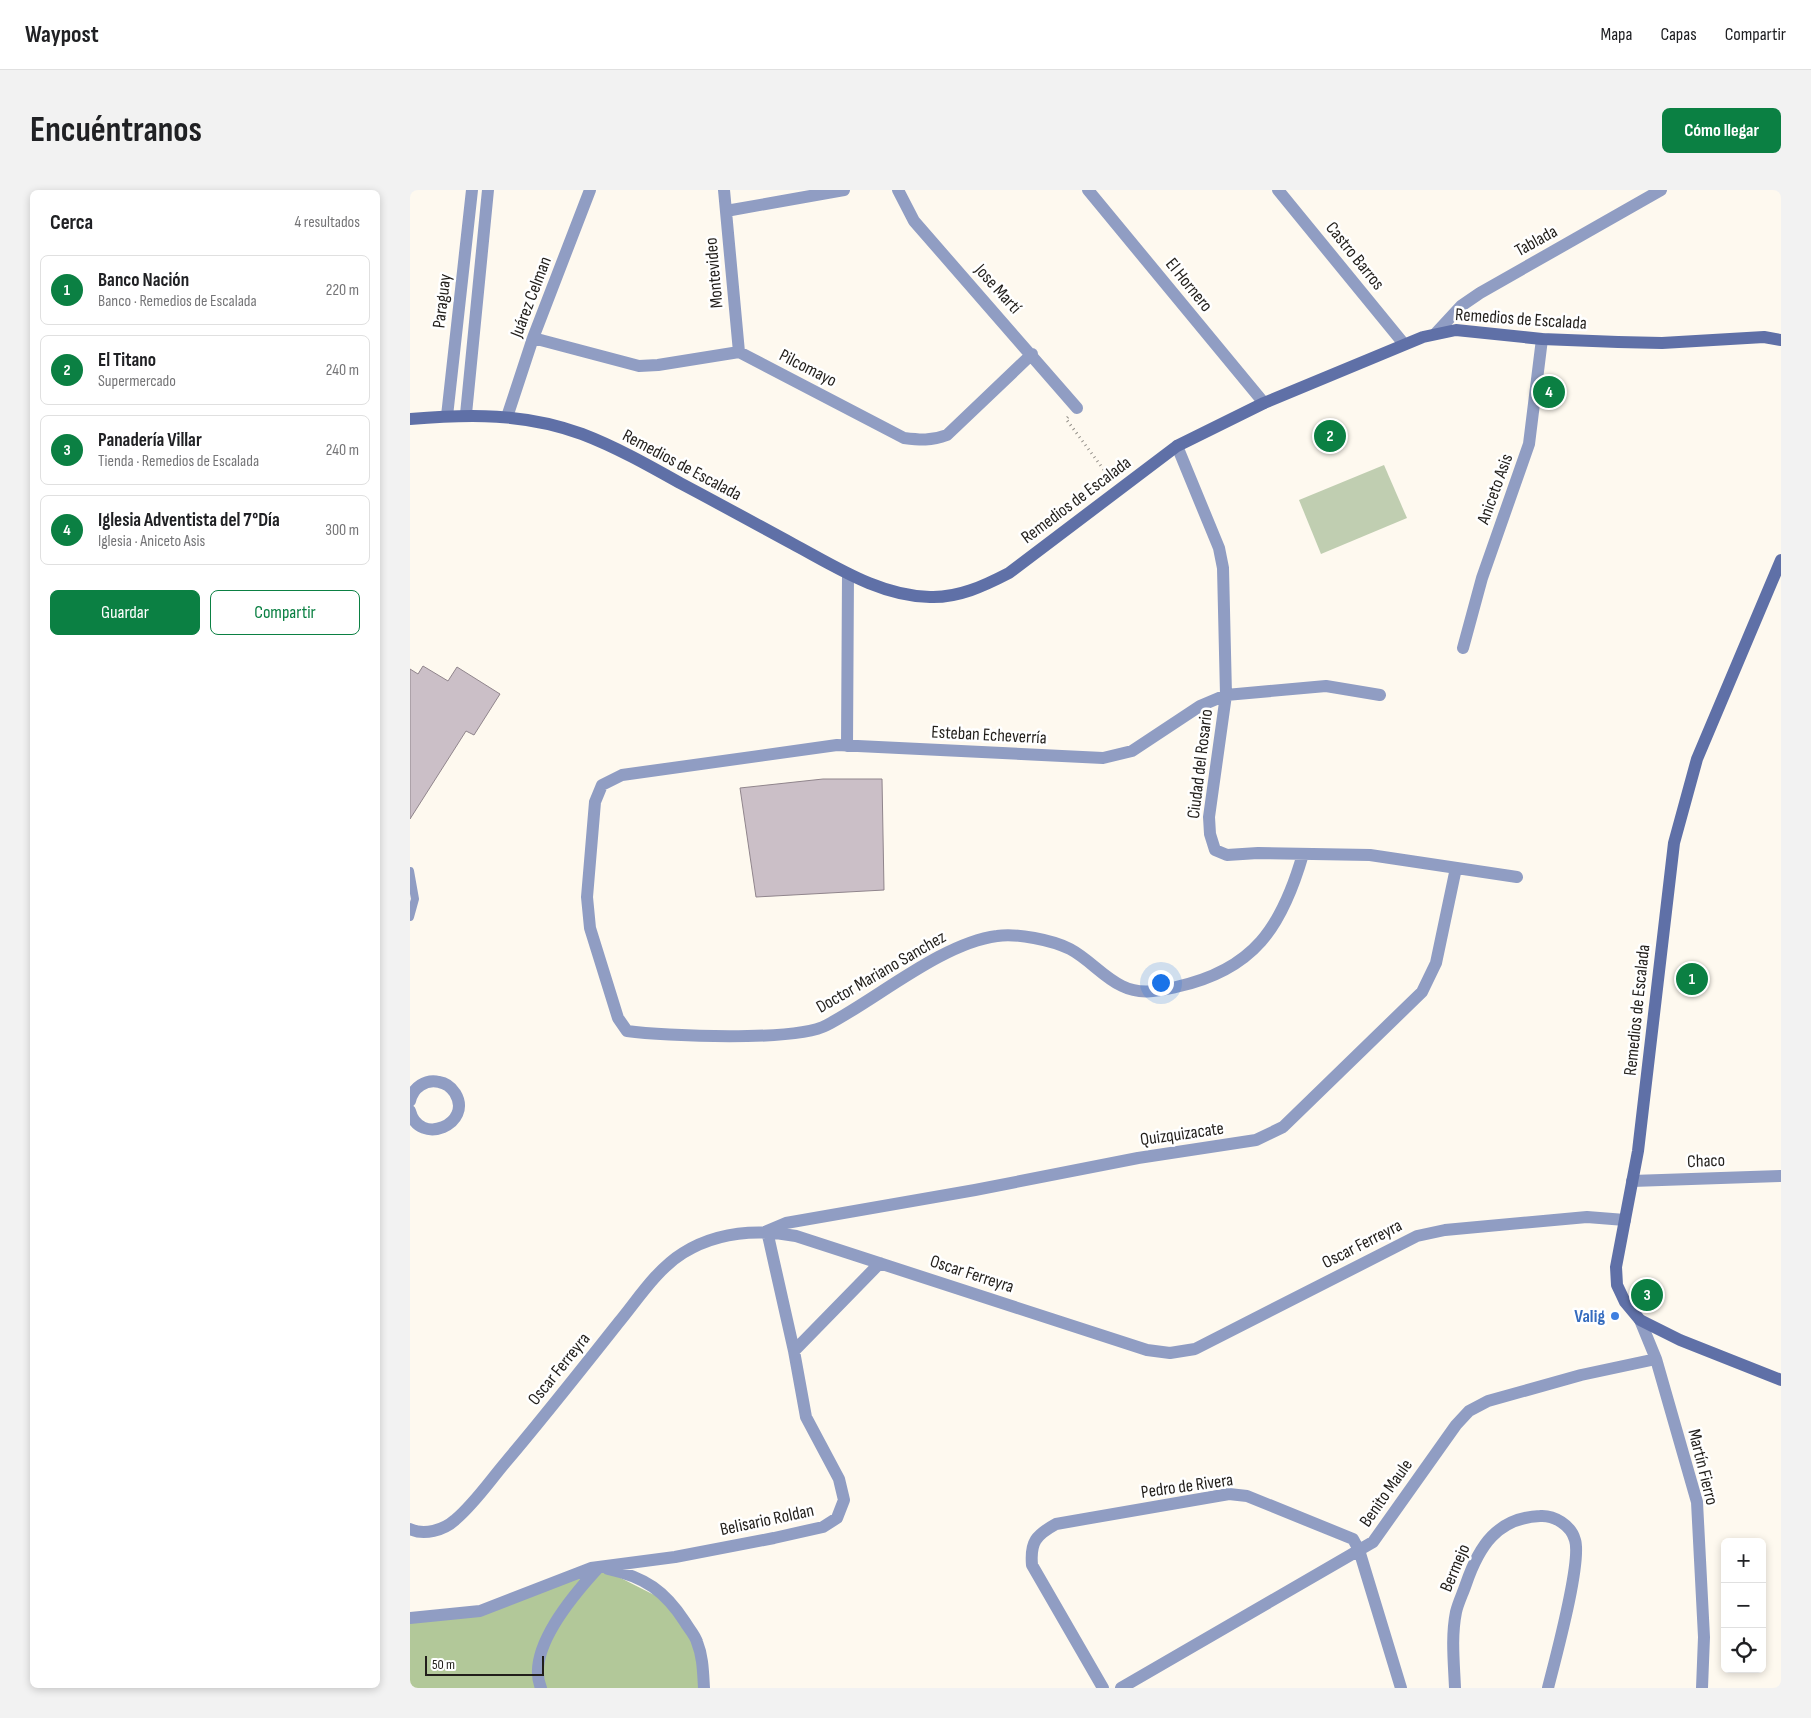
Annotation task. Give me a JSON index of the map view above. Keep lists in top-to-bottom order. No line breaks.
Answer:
{"streets":{"main road":["Remedios de Escalada"],"street":["Tablada","Castro Barros","Montevideo","El Hornero","Jose Martí","Juárez Celman","Paraguay","Pilcomayo","Aniceto Asis","Esteban Echeverría","Ciudad del Rosario","Doctor Mariano Sanchez","Quizquizacate","Chaco","Oscar Ferreyra","Martín Fierro","Pedro de Rivera","Benito Maule","Belisario Roldan","Bermejo"]},"crossings":[["Tablada","Remedios de Escalada"],["Castro Barros","Remedios de Escalada"],["Montevideo","Pilcomayo"],["El Hornero","Remedios de Escalada"],["Jose Martí","Pilcomayo"],["Juárez Celman","Remedios de Escalada"],["Paraguay","Remedios de Escalada"],["Remedios de Escalada","Aniceto Asis"],["Remedios de Escalada","Ciudad del Rosario"],["Remedios de Escalada","Chaco"],["Remedios de Escalada","Oscar Ferreyra"],["Remedios de Escalada","Martín Fierro"],["Esteban Echeverría","Ciudad del Rosario"],["Esteban Echeverría","Doctor Mariano Sanchez"],["Ciudad del Rosario","Doctor Mariano Sanchez"],["Ciudad del Rosario","Quizquizacate"],["Quizquizacate","Oscar Ferreyra"],["Quizquizacate","Belisario Roldan"],["Oscar Ferreyra","Belisario Roldan"],["Martín Fierro","Benito Maule"],["Pedro de Rivera","Benito Maule"]],"places":["Valig"],"scale_bar":"50 m","page":{"header":"Waypost","nav":["Mapa","Capas","Compartir"],"buttons":["Cómo llegar",["Guardar","Compartir"]],"title":"Encuéntranos","heading":["Cerca","4 resultados"],"list":[{"mark":"1","name":"Banco Nación","note":"Banco · Remedios de Escalada","value":"220 m"},{"mark":"2","name":"El Titano","note":"Supermercado","value":"240 m"},{"mark":"3","name":"Panadería Villar","note":"Tienda · Remedios de Escalada","value":"240 m"},{"mark":"4","name":"Iglesia Adventista del 7°Día","note":"Iglesia · Aniceto Asis","value":"300 m"}],"pins":["4","2","1","3"],"map_buttons":["+","−"],"scale":"50 m"}}
